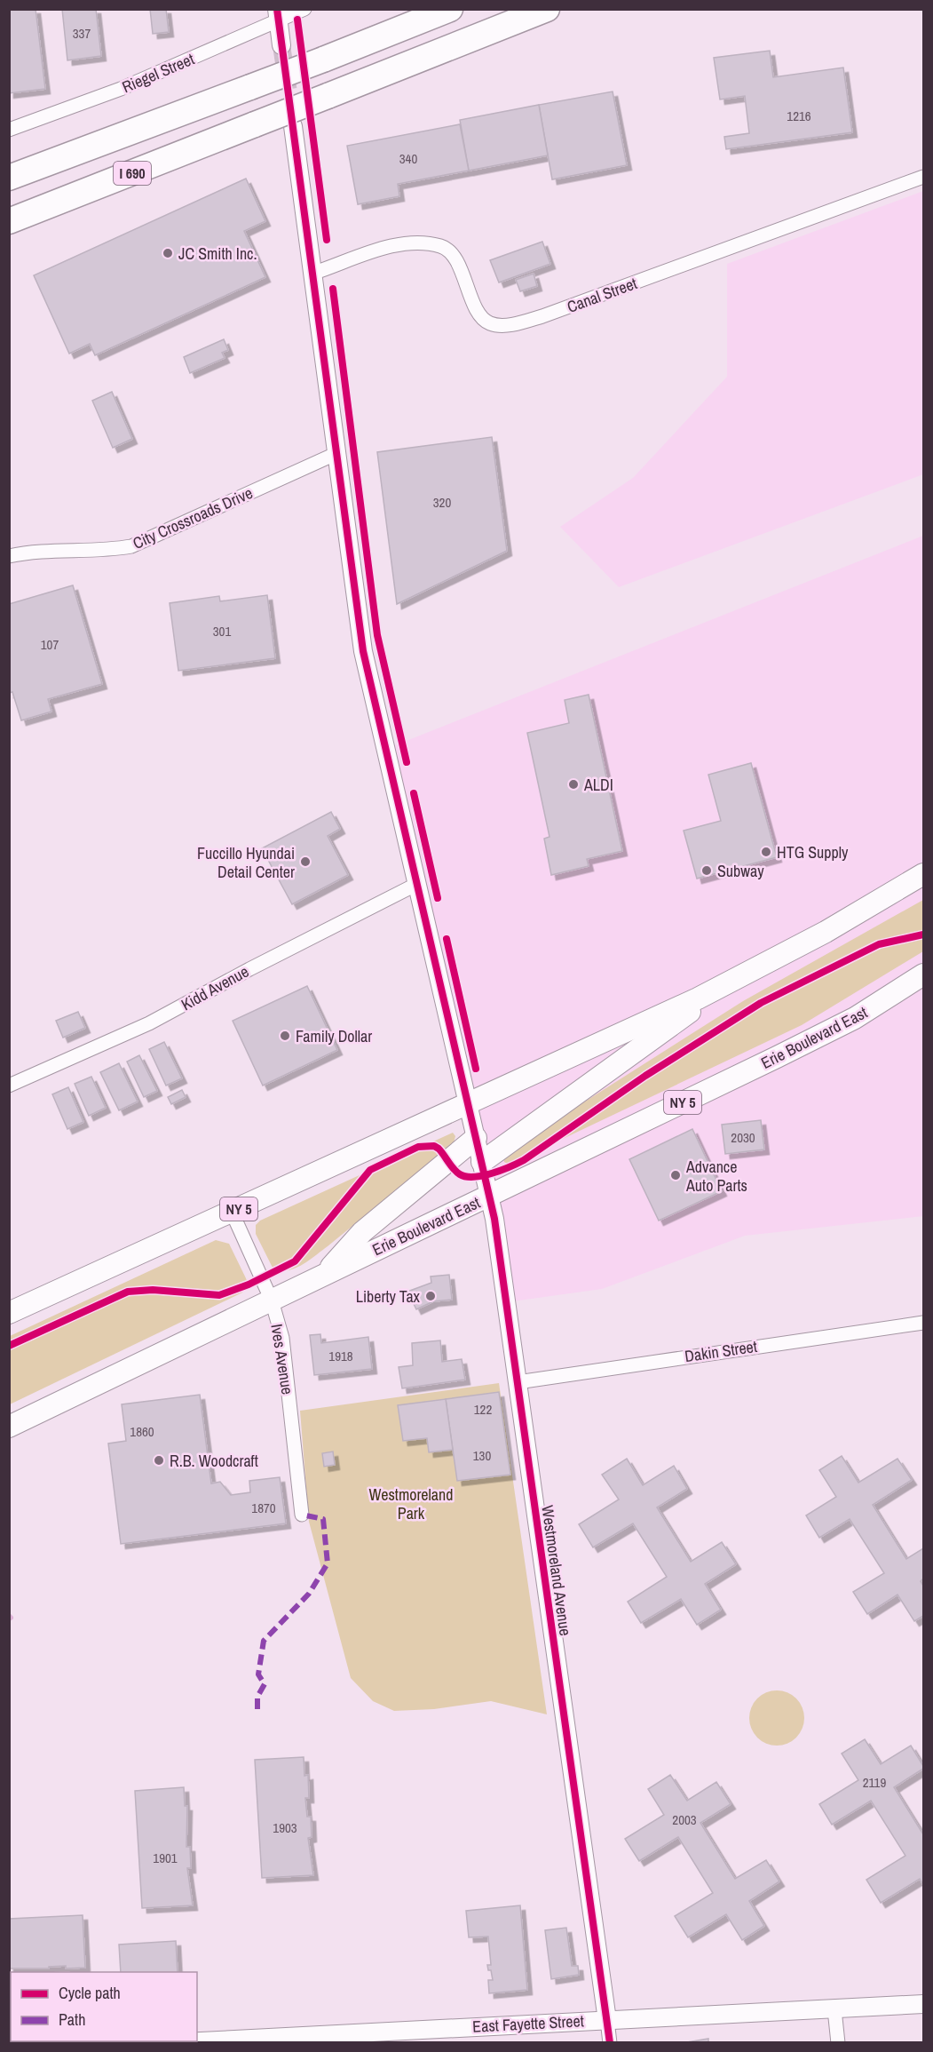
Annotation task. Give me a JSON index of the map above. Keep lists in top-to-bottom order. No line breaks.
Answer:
{"streets":{"highway":["I 690"],"main road":["Erie Boulevard East","NY 5"],"street":["Riegel Street","Canal Street","City Crossroads Drive","Kidd Avenue","Dakin Street","Ives Avenue","Westmoreland Avenue","East Fayette Street"]},"crossings":[["Canal Street","Westmoreland Avenue"],["City Crossroads Drive","Westmoreland Avenue"],["Kidd Avenue","Westmoreland Avenue"],["Erie Boulevard East","Ives Avenue"],["Erie Boulevard East","Westmoreland Avenue"],["NY 5","Ives Avenue"],["NY 5","Westmoreland Avenue"],["Dakin Street","Westmoreland Avenue"],["Westmoreland Avenue","East Fayette Street"]],"parks":["Westmoreland Park"],"places":["JC Smith Inc.","ALDI","HTG Supply","Fuccillo Hyundai Detail Center","Subway","Family Dollar","Advance Auto Parts","Liberty Tax","R.B. Woodcraft"],"house_numbers":["337","1216","340","320","301","107","2030","1918","122","1860","130","1870","2119","2003","1903","1901"],"legend":["Cycle path","Path"]}
